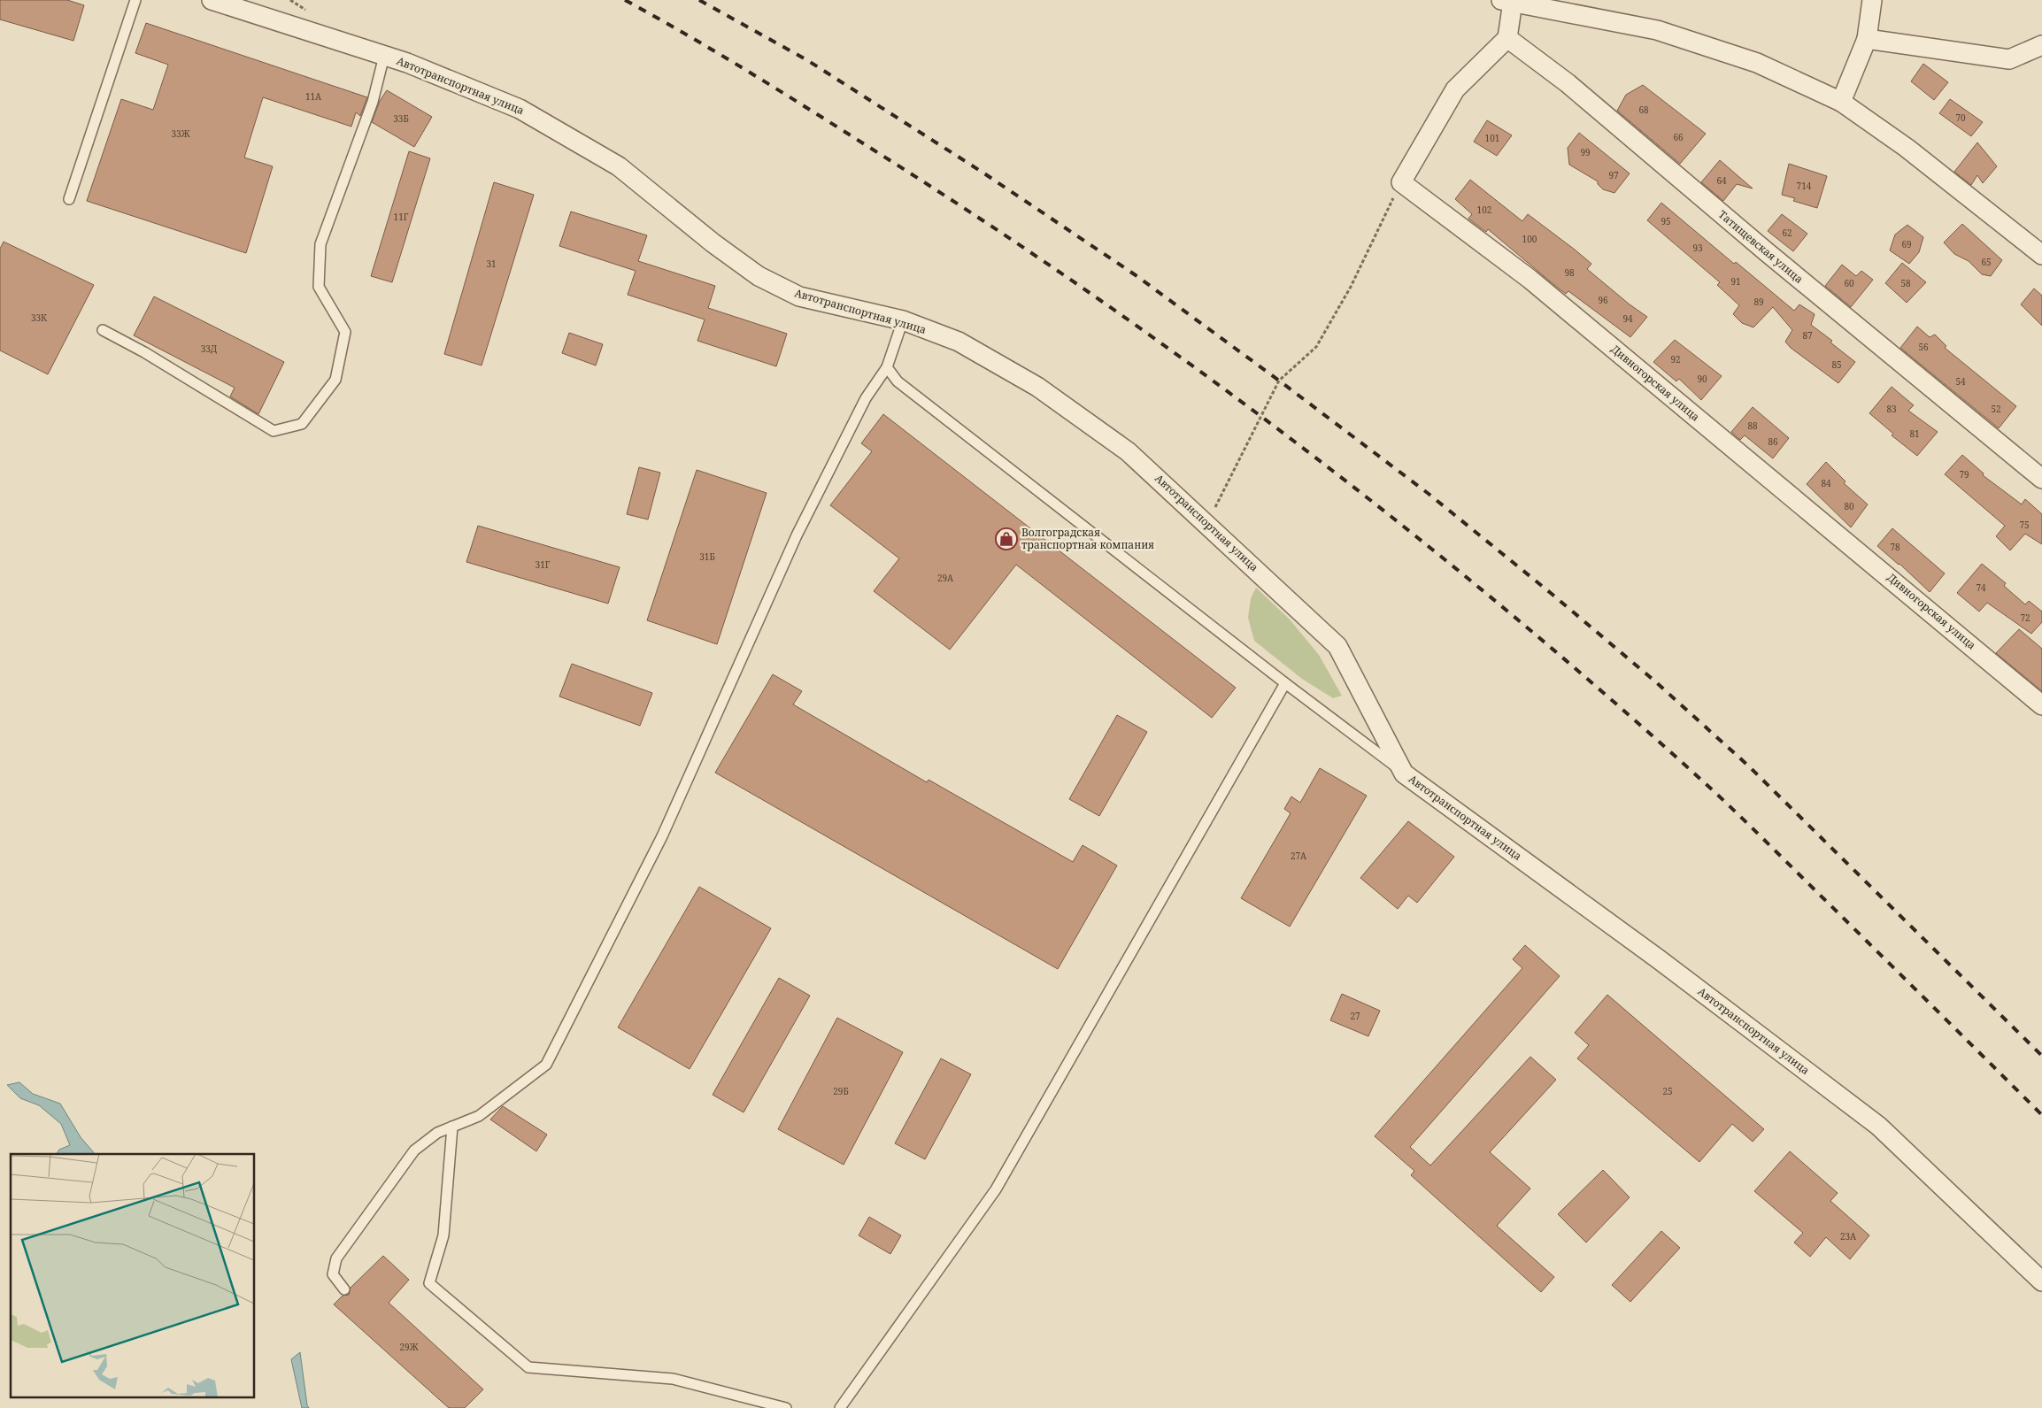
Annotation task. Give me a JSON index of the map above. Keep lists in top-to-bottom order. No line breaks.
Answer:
{"streets":{"street":["Автотранспортная улица","Татищевская улица","Дивногорская улица"]},"places":{"shop":["Волгоградская транспортная компания"]},"house_numbers":["11А","68","70","33Б","33Ж","66","101","99","97","64","714","102","11Г","95","62","100","69","93","65","31","98","91","60","58","96","89","33К","94","87","56","33Д","92","85","90","54","83","52","88","81","86","79","84","80","75","78","31Б","31Г","29А","74","72","27А","27","29Б","25","23А","29Ж"]}
